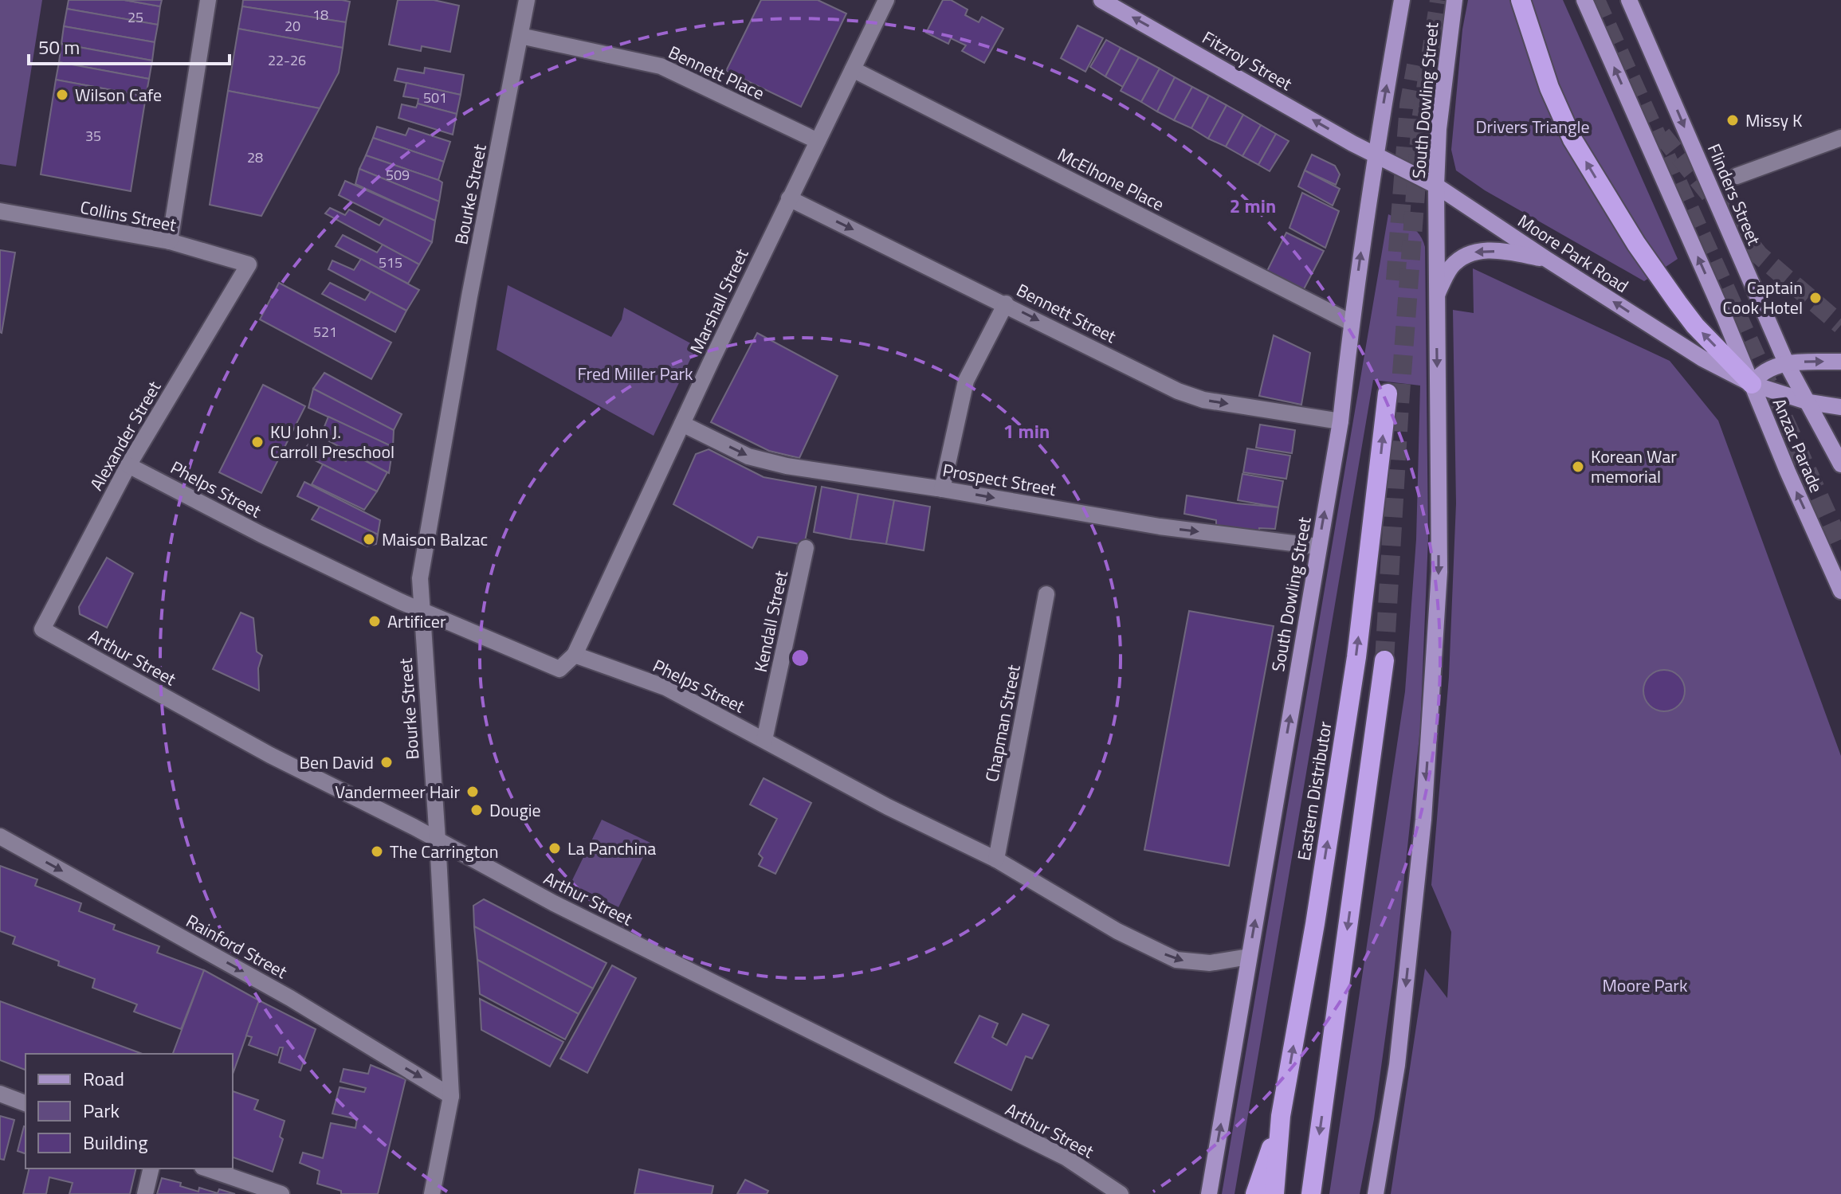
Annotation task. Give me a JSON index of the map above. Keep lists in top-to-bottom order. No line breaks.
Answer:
{"streets":{"highway":["Eastern Distributor"],"main road":["Fitzroy Street","South Dowling Street","Flinders Street","Moore Park Road","Anzac Parade"],"street":["Bennett Place","McElhone Place","Bourke Street","Collins Street","Marshall Street","Bennett Street","Alexander Street","Prospect Street","Phelps Street","Kendall Street","Arthur Street","Chapman Street","Rainford Street"]},"crossings":[["Fitzroy Street","South Dowling Street"],["Fitzroy Street","Moore Park Road"],["Bennett Place","Bourke Street"],["Bennett Place","Marshall Street"],["South Dowling Street","McElhone Place"],["South Dowling Street","Moore Park Road"],["South Dowling Street","Bennett Street"],["South Dowling Street","Prospect Street"],["South Dowling Street","Phelps Street"],["McElhone Place","Marshall Street"],["Bourke Street","Phelps Street"],["Bourke Street","Arthur Street"],["Bourke Street","Rainford Street"],["Flinders Street","Moore Park Road"],["Flinders Street","Anzac Parade"],["Collins Street","Alexander Street"],["Moore Park Road","Anzac Parade"],["Marshall Street","Bennett Street"],["Marshall Street","Prospect Street"],["Marshall Street","Phelps Street"],["Alexander Street","Phelps Street"],["Alexander Street","Arthur Street"],["Phelps Street","Kendall Street"],["Phelps Street","Chapman Street"]],"one_way":["Fitzroy Street","Moore Park Road","Bennett Street","Prospect Street","Rainford Street"],"parks":["Drivers Triangle","Fred Miller Park","Moore Park"],"places":["Wilson Cafe","Missy K","Captain Cook Hotel","KU John J. Carroll Preschool","Korean War memorial","Maison Balzac","Artificer","Ben David","Vandermeer Hair","Dougie","La Panchina","The Carrington"],"house_numbers":["18","25","20","22-26","501","35","28","509","515","521"],"legend":["Road","Park","Building"],"scale_bar":"50 m","rings":["2 min","1 min"]}
